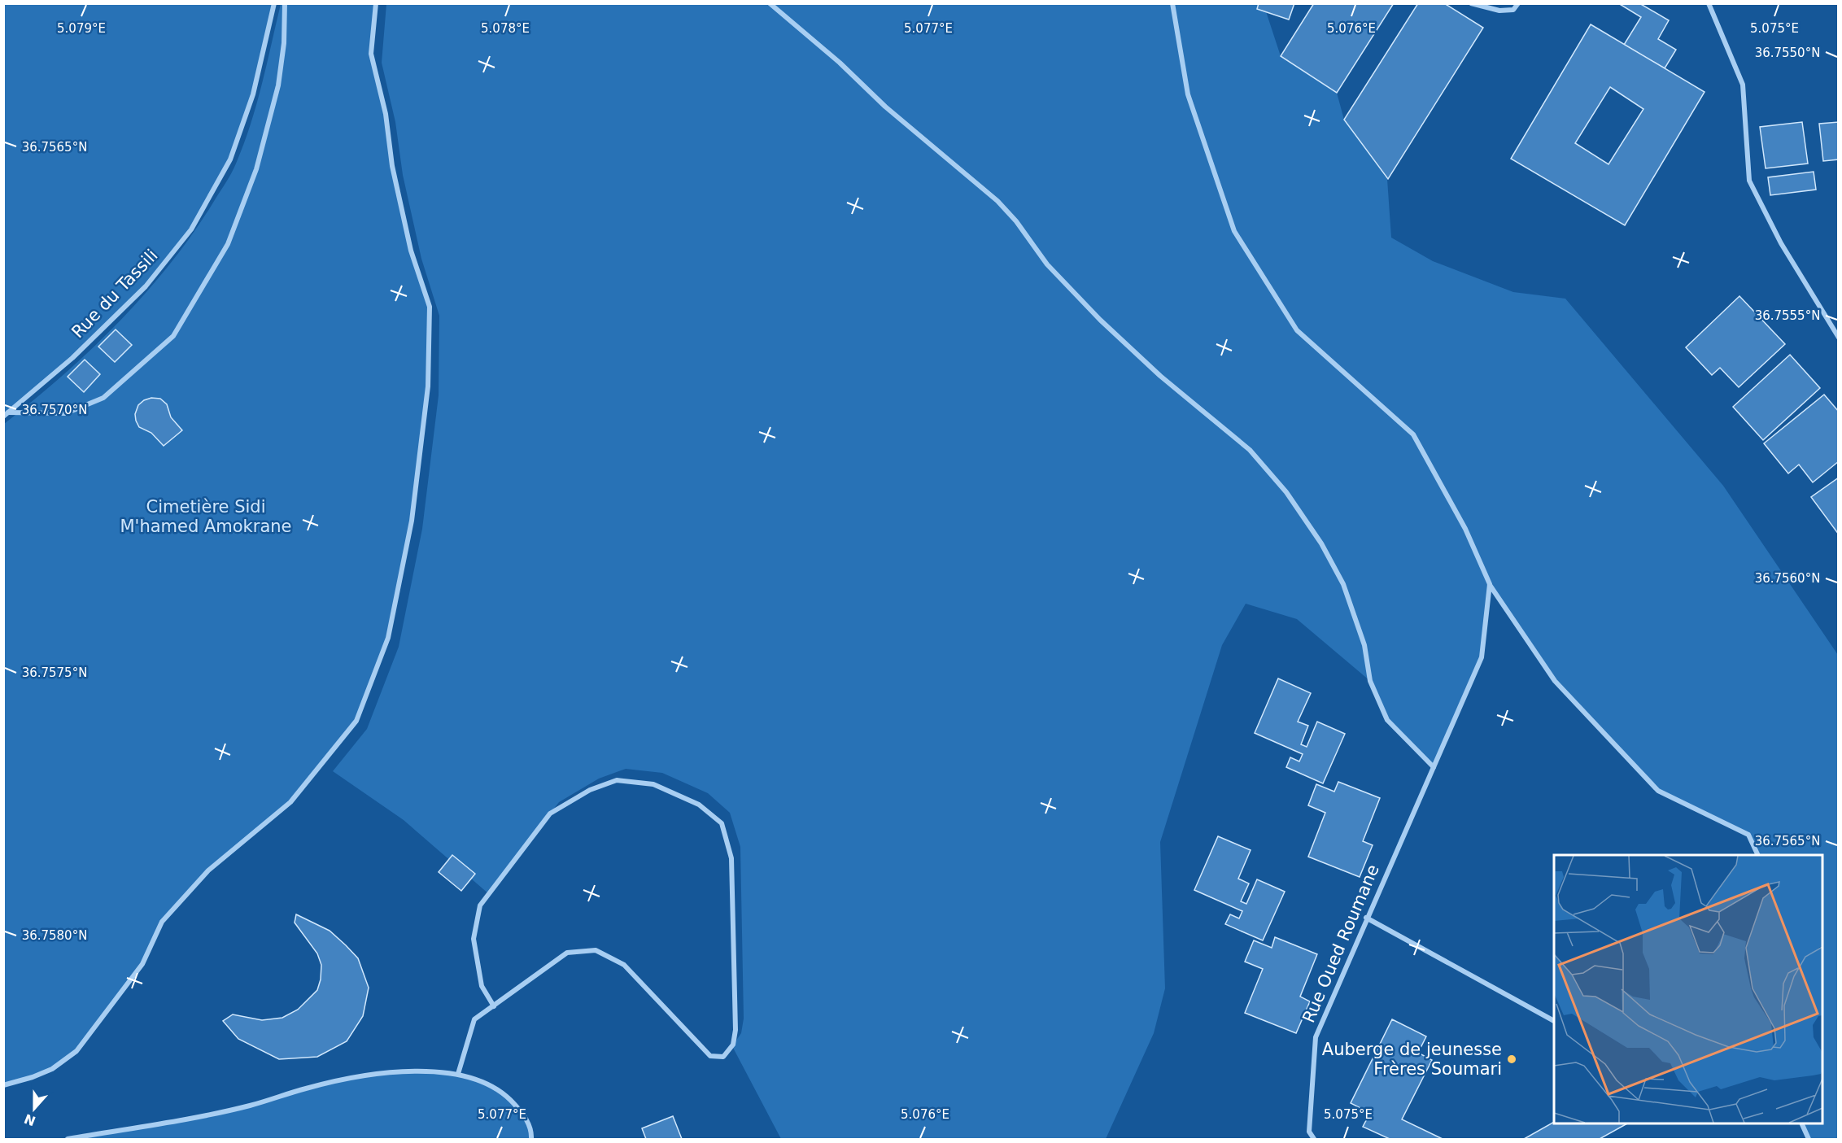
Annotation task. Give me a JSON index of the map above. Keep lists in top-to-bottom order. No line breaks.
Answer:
{"streets":{"street":["Rue du Tassili","Rue Oued Roumane"]},"parks":["Cimetière Sidi M'hamed Amokrane"],"places":["Auberge de jeunesse Frères Soumari"],"north":"bottom","coordinates":["5.078°E","5.077°E","5.076°E","5.075°E","5.079°E","36.7550°N","36.7565°N","36.7555°N","36.7570°N","36.7560°N","36.7575°N","36.7580°N"]}
